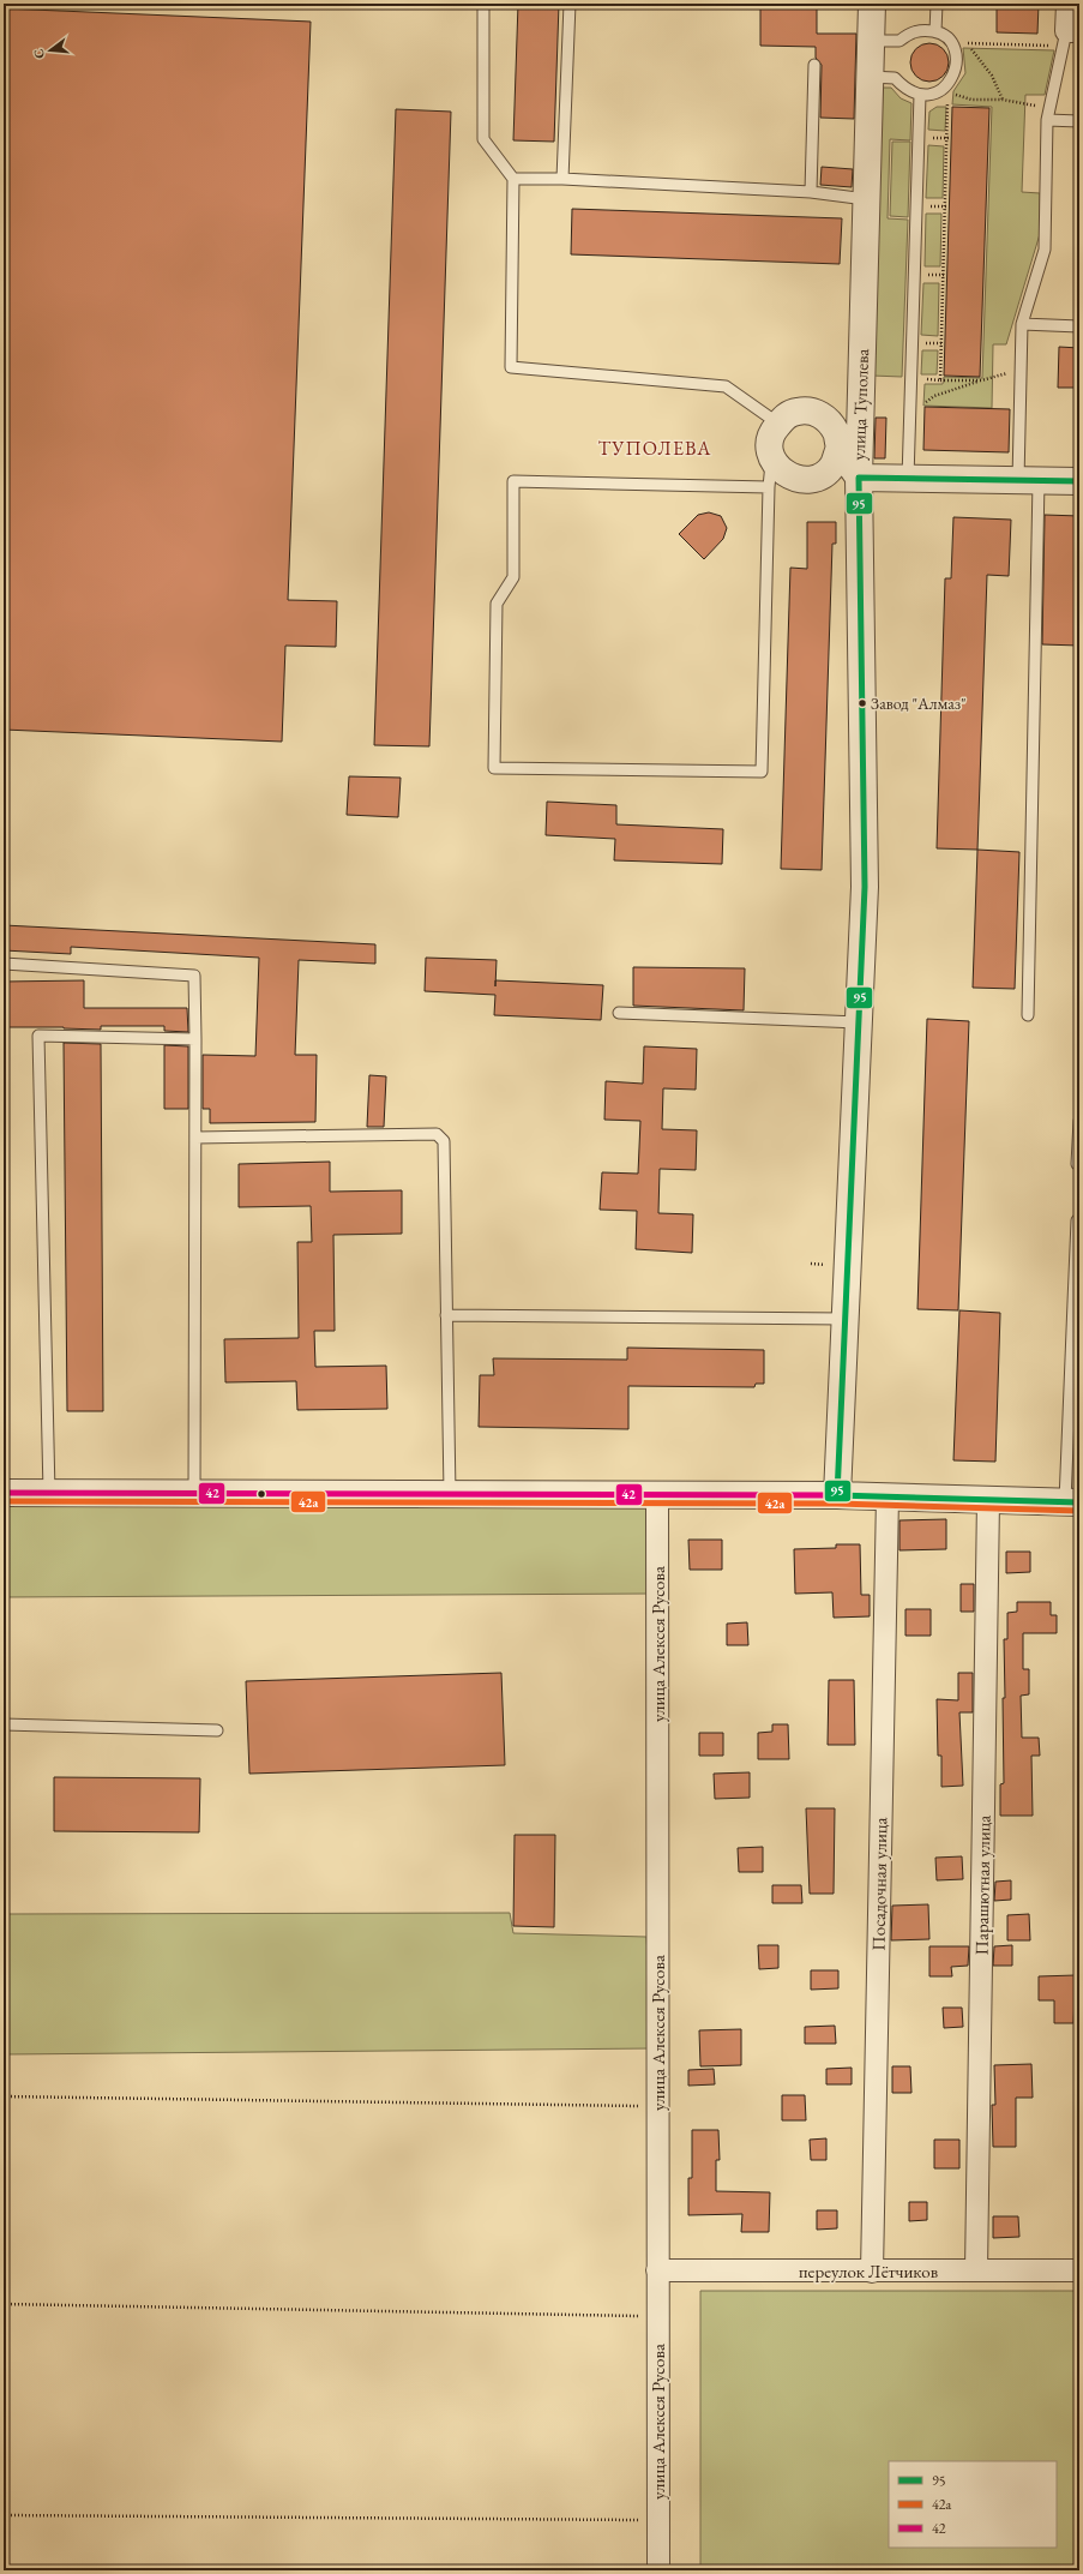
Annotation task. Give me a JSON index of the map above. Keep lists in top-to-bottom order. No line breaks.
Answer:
{"streets":{"street":["улица Туполева","улица Алексея Русова","Посадочная улица","Парашютная улица","переулок Лётчиков"]},"crossings":[["улица Алексея Русова","переулок Лётчиков"],["Посадочная улица","переулок Лётчиков"],["Парашютная улица","переулок Лётчиков"]],"districts":["ТУПОЛЕВА"],"places":["Завод \"Алмаз\""],"lines":["transit line 95","transit line 42","transit line 42a"],"legend":["95","42a","42"],"north":"left"}
